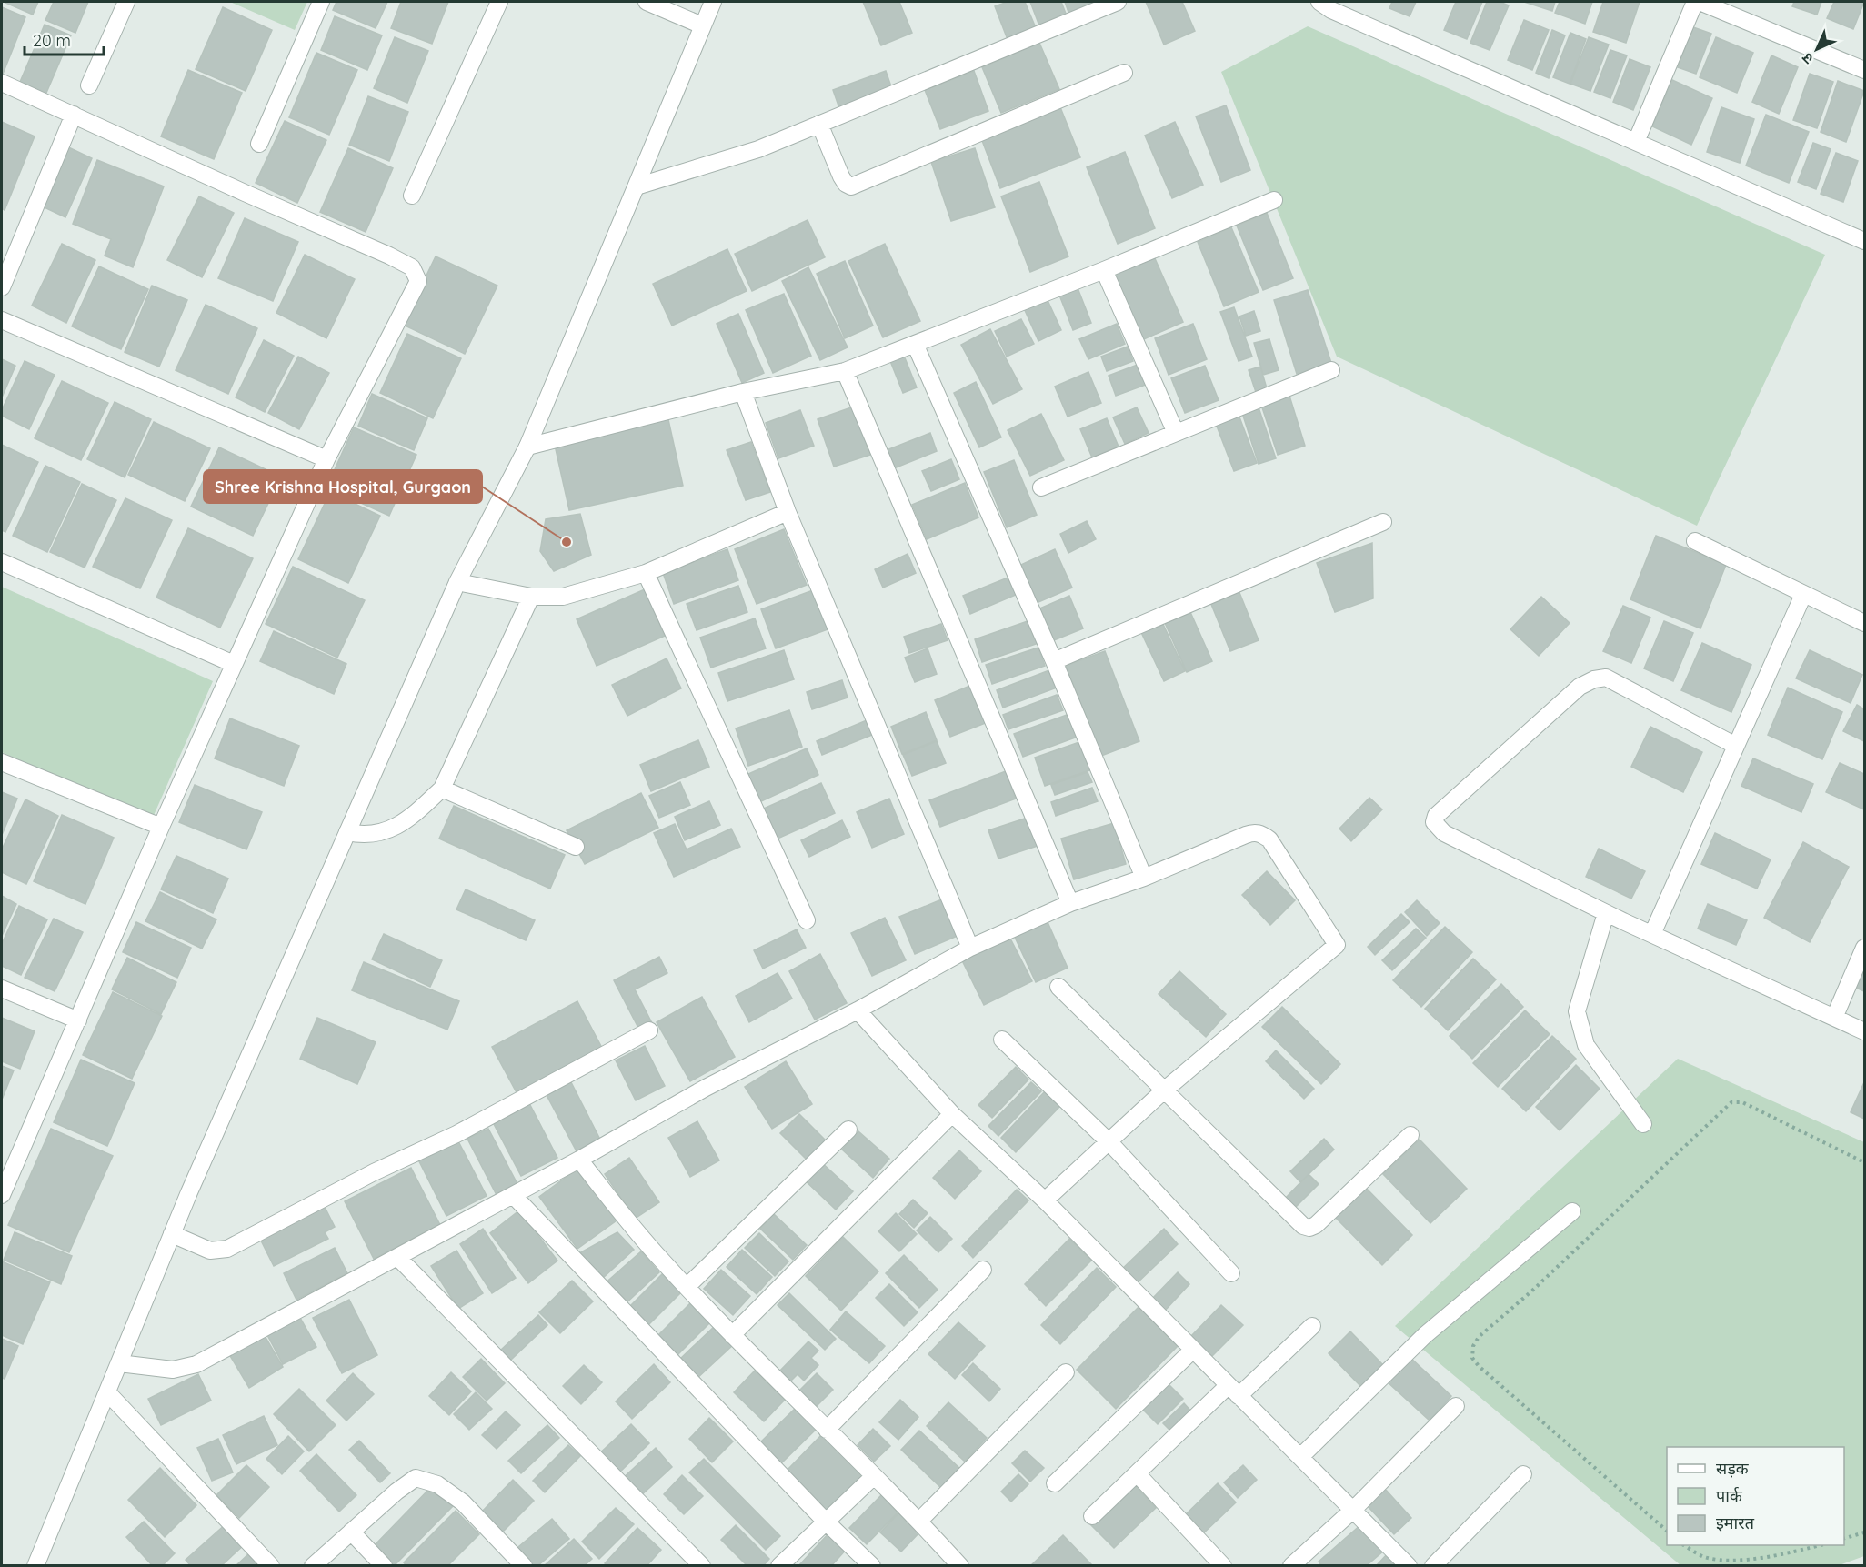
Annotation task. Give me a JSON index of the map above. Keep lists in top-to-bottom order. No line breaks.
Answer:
{"places":["Shree Krishna Hospital, Gurgaon"],"legend":["सड़क","पार्क","इमारत"],"scale_bar":"20 m","north":"bottom left"}
